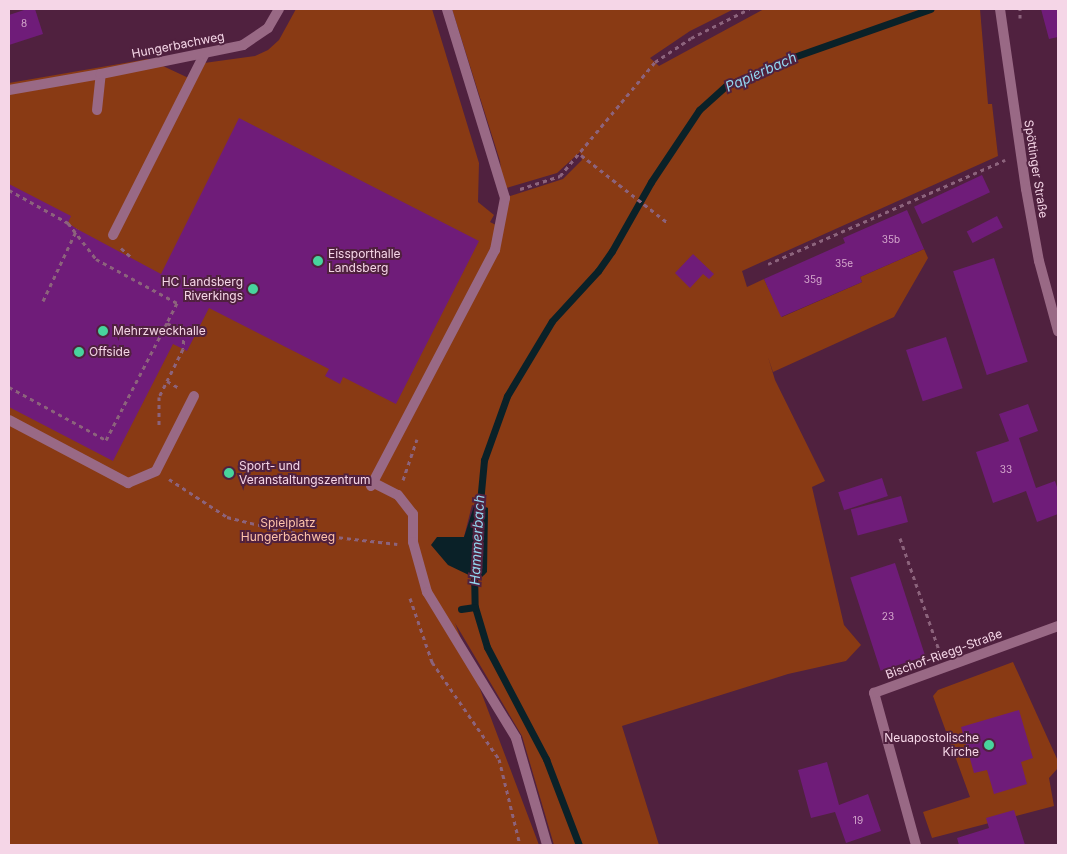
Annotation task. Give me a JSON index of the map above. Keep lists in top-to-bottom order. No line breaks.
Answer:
{"streets":{"street":["Hungerbachweg","Spöttinger Straße","Bischof-Riegg-Straße"]},"water":["Papierbach","Hammerbach"],"parks":["Spielplatz Hungerbachweg"],"places":["Eissporthalle Landsberg","HC Landsberg Riverkings","Mehrzweckhalle","Offside","Sport- und Veranstaltungszentrum","Neuapostolische Kirche"],"house_numbers":["8","35b","35e","35g","33","23","19"]}
